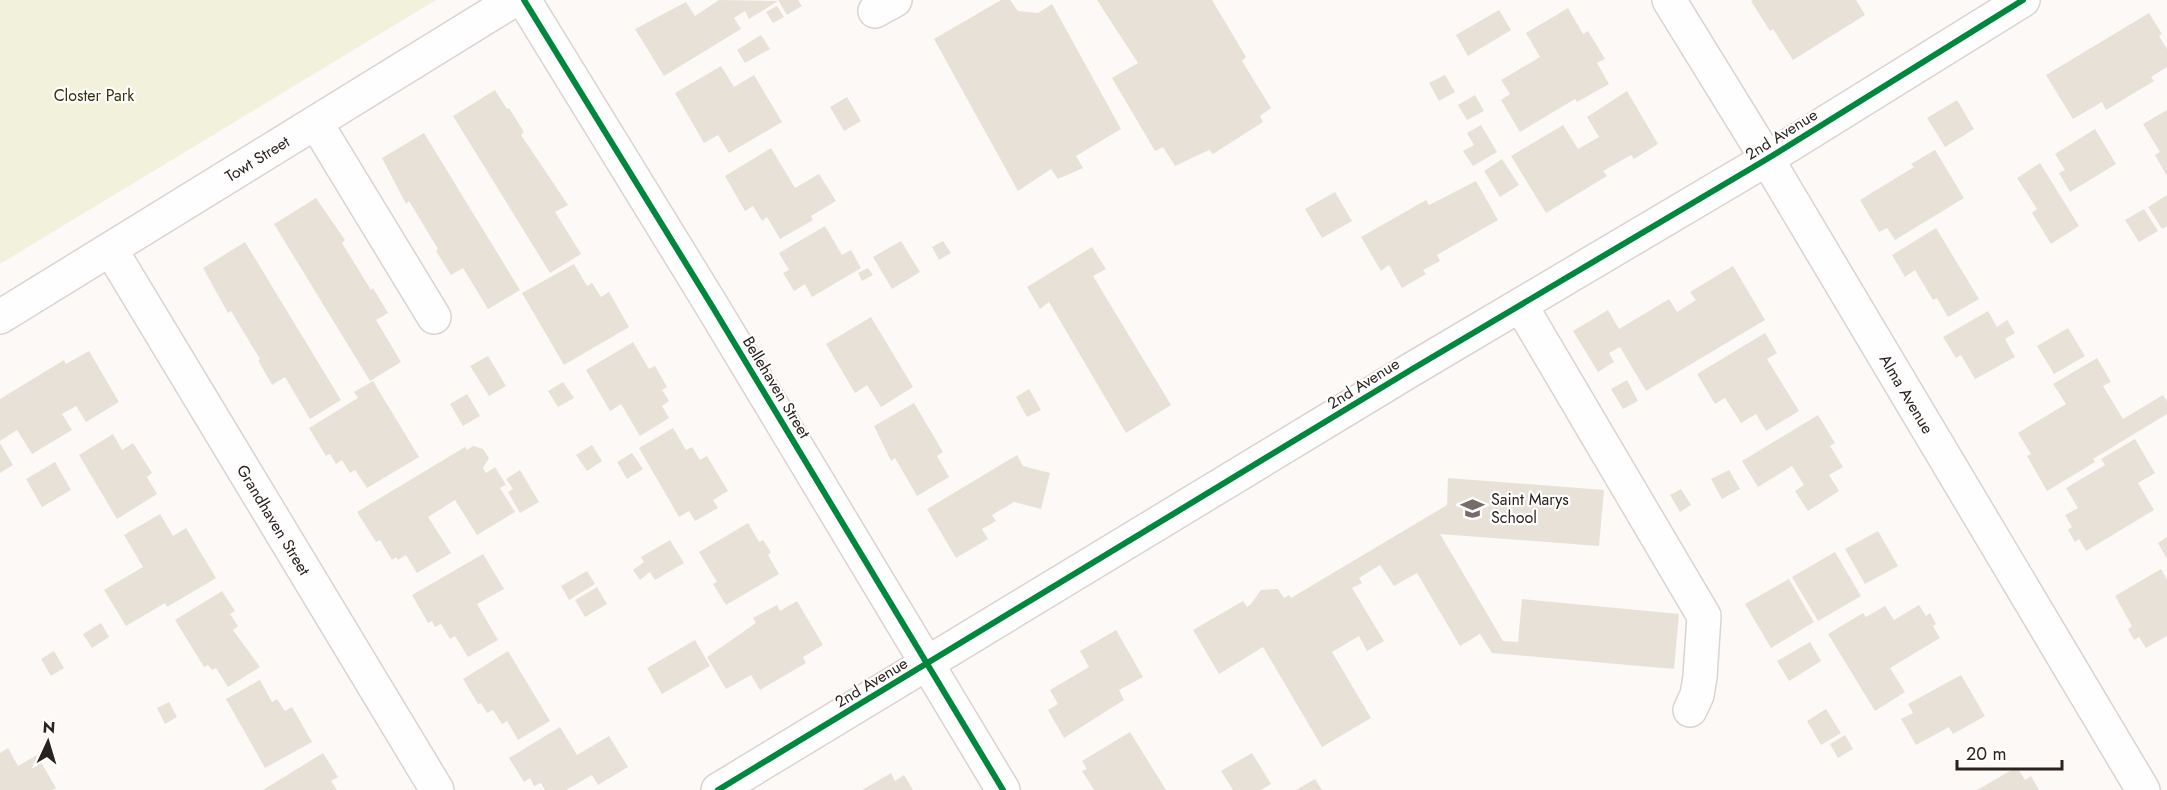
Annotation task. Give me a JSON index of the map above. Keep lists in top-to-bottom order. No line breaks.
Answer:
{"streets":{"street":["2nd Avenue","Towt Street","Bellehaven Street","Alma Avenue","Grandhaven Street"]},"crossings":[["2nd Avenue","Bellehaven Street"],["2nd Avenue","Alma Avenue"],["Towt Street","Grandhaven Street"]],"parks":["Closter Park"],"places":{"school or university":["Saint Marys School"]},"scale_bar":"20 m","north":"top"}
